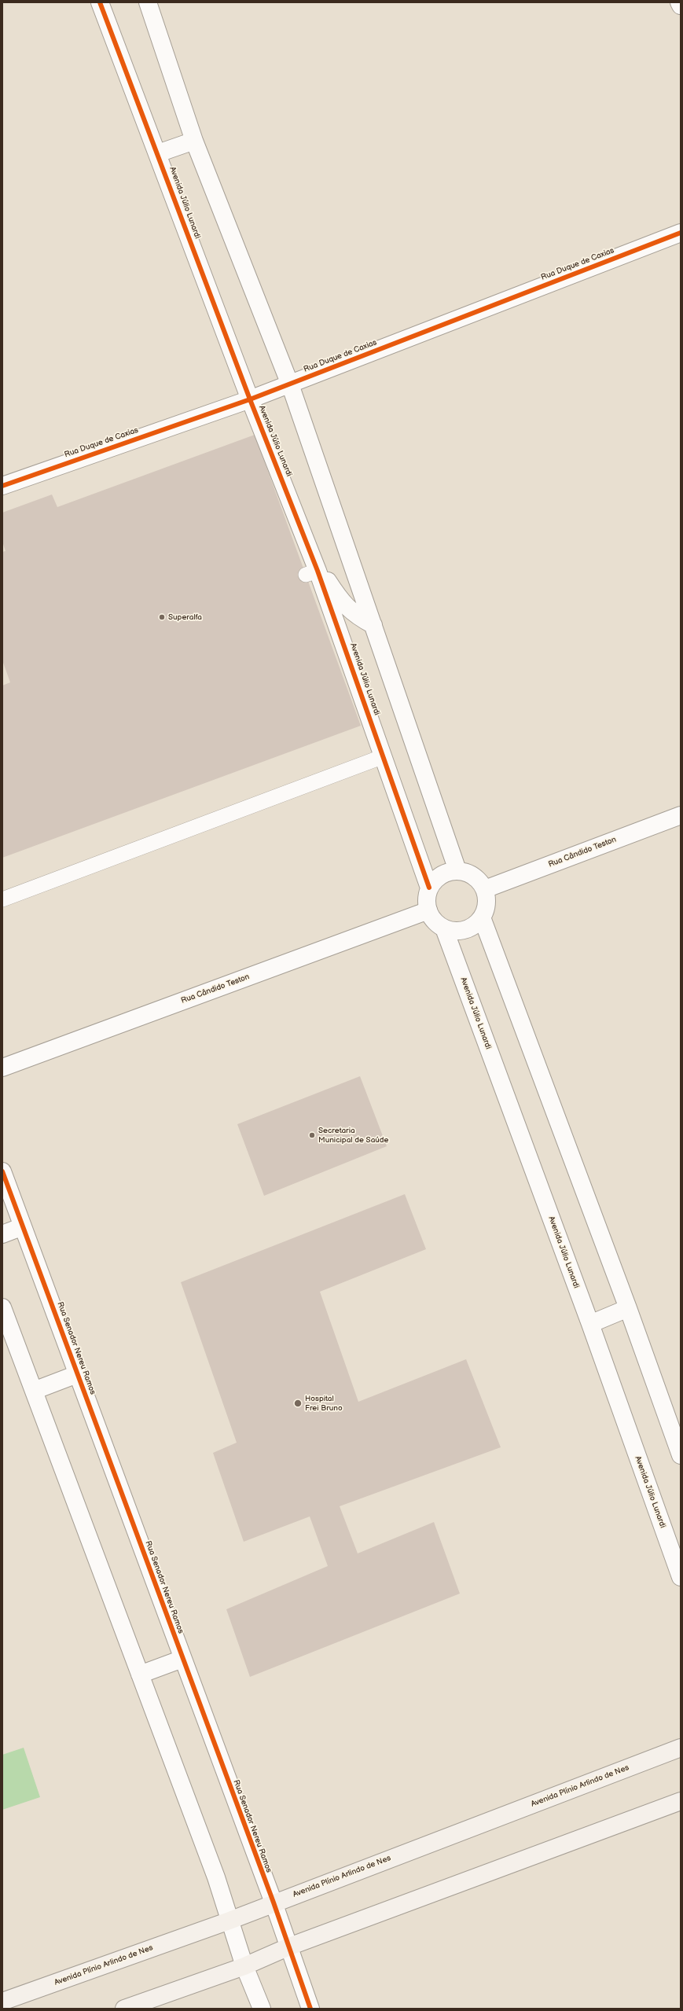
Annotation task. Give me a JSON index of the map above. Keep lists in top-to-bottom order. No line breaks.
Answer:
{"streets":{"main road":["Avenida Plínio Arlindo de Nes"],"street":["Avenida Júlio Lunardi","Rua Duque de Caxias","Rua Cândido Teston","Rua Senador Nereu Ramos"]},"crossings":[["Avenida Júlio Lunardi","Rua Duque de Caxias"],["Avenida Júlio Lunardi","Rua Cândido Teston"],["Rua Senador Nereu Ramos","Avenida Plínio Arlindo de Nes"]],"places":["Superalfa","Secretaria Municipal de Saúde","Hospital Frei Bruno"]}
